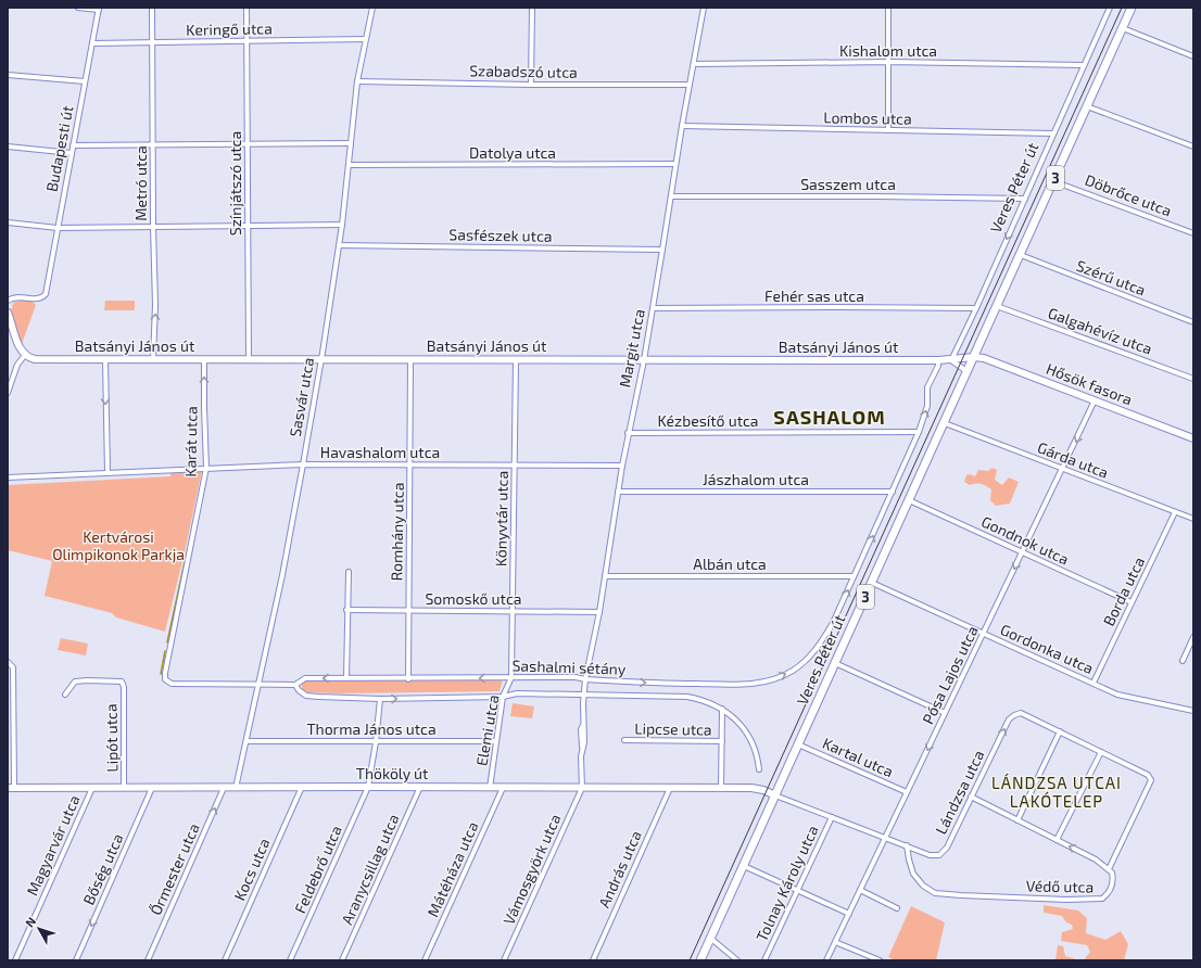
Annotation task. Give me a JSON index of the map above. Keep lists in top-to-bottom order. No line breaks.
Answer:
{"streets":{"main road":["3","Veres Péter út"],"street":["Keringő utca","Kishalom utca","Szabadszó utca","Lombos utca","Budapesti út","Datolya utca","Metró utca","Színjátszó utca","Sasszem utca","Döbrőce utca","Sasfészek utca","Szérű utca","Fehér sas utca","Galgahévíz utca","Batsányi János út","Margit utca","Hősök fasora","Sasvár utca","Kézbesítő utca","Karát utca","Havashalom utca","Gárda utca","Jászhalom utca","Könyvtár utca","Romhány utca","Gondnok utca","Albán utca","Borda utca","Somoskő utca","Gordonka utca","Sashalmi sétány","Pósa Lajos utca","Thorma János utca","Lipcse utca","Elemi utca","Lipót utca","Kartal utca","Thököly út","Lándzsa utca","Magyarvár utca","Bőség utca","Őrmester utca","Kocs utca","Feldebrő utca","Aranycsillag utca","Mátéháza utca","Vámosgyörk utca","András utca","Tolnay Károly utca","Védő utca"]},"crossings":[["Keringő utca","Budapesti út"],["Keringő utca","Metró utca"],["Keringő utca","Színjátszó utca"],["Keringő utca","Sasvár utca"],["Kishalom utca","Veres Péter út"],["Kishalom utca","Margit utca"],["Szabadszó utca","Margit utca"],["Szabadszó utca","Sasvár utca"],["Lombos utca","Veres Péter út"],["Lombos utca","Margit utca"],["Datolya utca","Margit utca"],["Datolya utca","Sasvár utca"],["Metró utca","Batsányi János út"],["Színjátszó utca","Batsányi János út"],["Sasszem utca","Veres Péter út"],["Sasszem utca","Margit utca"],["Veres Péter út","Döbrőce utca"],["Veres Péter út","Szérű utca"],["Veres Péter út","Fehér sas utca"],["Veres Péter út","Galgahévíz utca"],["Veres Péter út","Batsányi János út"],["Veres Péter út","Hősök fasora"],["Veres Péter út","Kézbesítő utca"],["Veres Péter út","Gárda utca"],["Veres Péter út","Jászhalom utca"],["Veres Péter út","Gondnok utca"],["Veres Péter út","Albán utca"],["Veres Péter út","Gordonka utca"],["Veres Péter út","Sashalmi sétány"],["Veres Péter út","Kartal utca"],["Veres Péter út","Thököly út"],["Veres Péter út","Lándzsa utca"],["Sasfészek utca","Margit utca"],["Sasfészek utca","Sasvár utca"],["Fehér sas utca","Margit utca"],["Batsányi János út","Margit utca"],["Batsányi János út","Hősök fasora"],["Batsányi János út","Sasvár utca"],["Batsányi János út","Karát utca"],["Batsányi János út","Könyvtár utca"],["Batsányi János út","Romhány utca"],["Margit utca","Kézbesítő utca"],["Margit utca","Havashalom utca"],["Margit utca","Jászhalom utca"],["Margit utca","Albán utca"],["Margit utca","Somoskő utca"],["Margit utca","Sashalmi sétány"],["Margit utca","Thököly út"],["Margit utca","Vámosgyörk utca"],["Hősök fasora","Pósa Lajos utca"],["Sasvár utca","Havashalom utca"],["Sasvár utca","Sashalmi sétány"],["Sasvár utca","Thorma János utca"],["Sasvár utca","Thököly út"],["Karát utca","Havashalom utca"],["Karát utca","Sashalmi sétány"],["Havashalom utca","Könyvtár utca"],["Havashalom utca","Romhány utca"],["Gárda utca","Borda utca"],["Gárda utca","Pósa Lajos utca"],["Könyvtár utca","Somoskő utca"],["Könyvtár utca","Sashalmi sétány"],["Könyvtár utca","Elemi utca"],["Romhány utca","Somoskő utca"],["Romhány utca","Sashalmi sétány"],["Gondnok utca","Borda utca"],["Gondnok utca","Pósa Lajos utca"],["Borda utca","Gordonka utca"],["Gordonka utca","Pósa Lajos utca"],["Sashalmi sétány","Elemi utca"],["Sashalmi sétány","Feldebrő utca"],["Pósa Lajos utca","Kartal utca"],["Pósa Lajos utca","Lándzsa utca"],["Thorma János utca","Elemi utca"],["Thorma János utca","Feldebrő utca"],["Elemi utca","Thököly út"],["Lipót utca","Thököly út"],["Thököly út","Lándzsa utca"],["Thököly út","Magyarvár utca"],["Thököly út","Bőség utca"],["Thököly út","Őrmester utca"],["Thököly út","Kocs utca"],["Thököly út","Feldebrő utca"],["Thököly út","Aranycsillag utca"],["Thököly út","Mátéháza utca"],["Thököly út","Vámosgyörk utca"],["Thököly út","András utca"],["Lándzsa utca","Tolnay Károly utca"],["Lándzsa utca","Védő utca"]],"one_way":["Metró utca","Pósa Lajos utca","Bőség utca","Őrmester utca"],"districts":["SASHALOM","LÁNDZSA UTCAI LAKÓTELEP"],"parks":["Kertvárosi Olimpikonok Parkja"],"north":"top left"}
